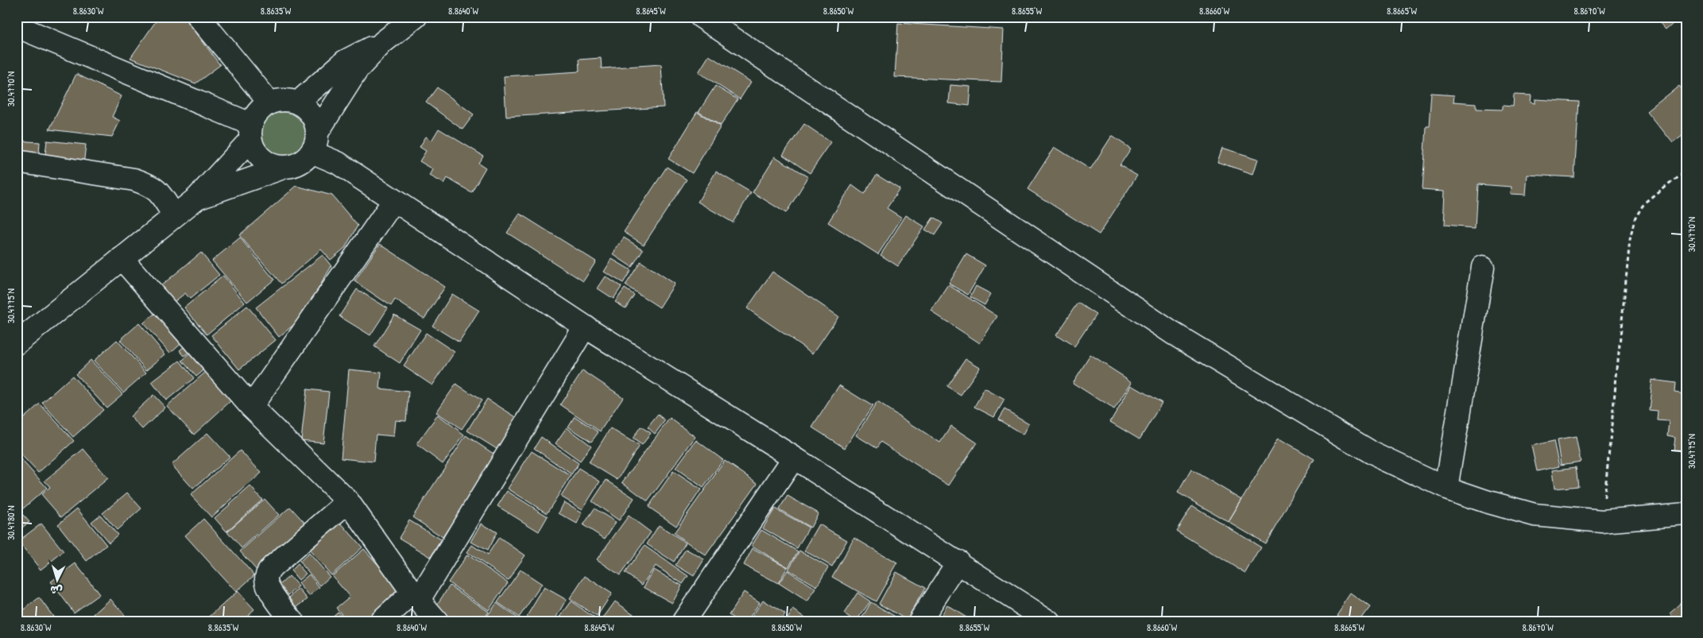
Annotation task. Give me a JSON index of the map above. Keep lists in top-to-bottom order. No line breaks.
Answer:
{"north":"bottom","coordinates":["8.8630°W","8.8635°W","8.8640°W","8.8645°W","8.8650°W","8.8655°W","8.8660°W","8.8665°W","8.8670°W","30.4770°N","30.4775°N","30.4780°N"]}
